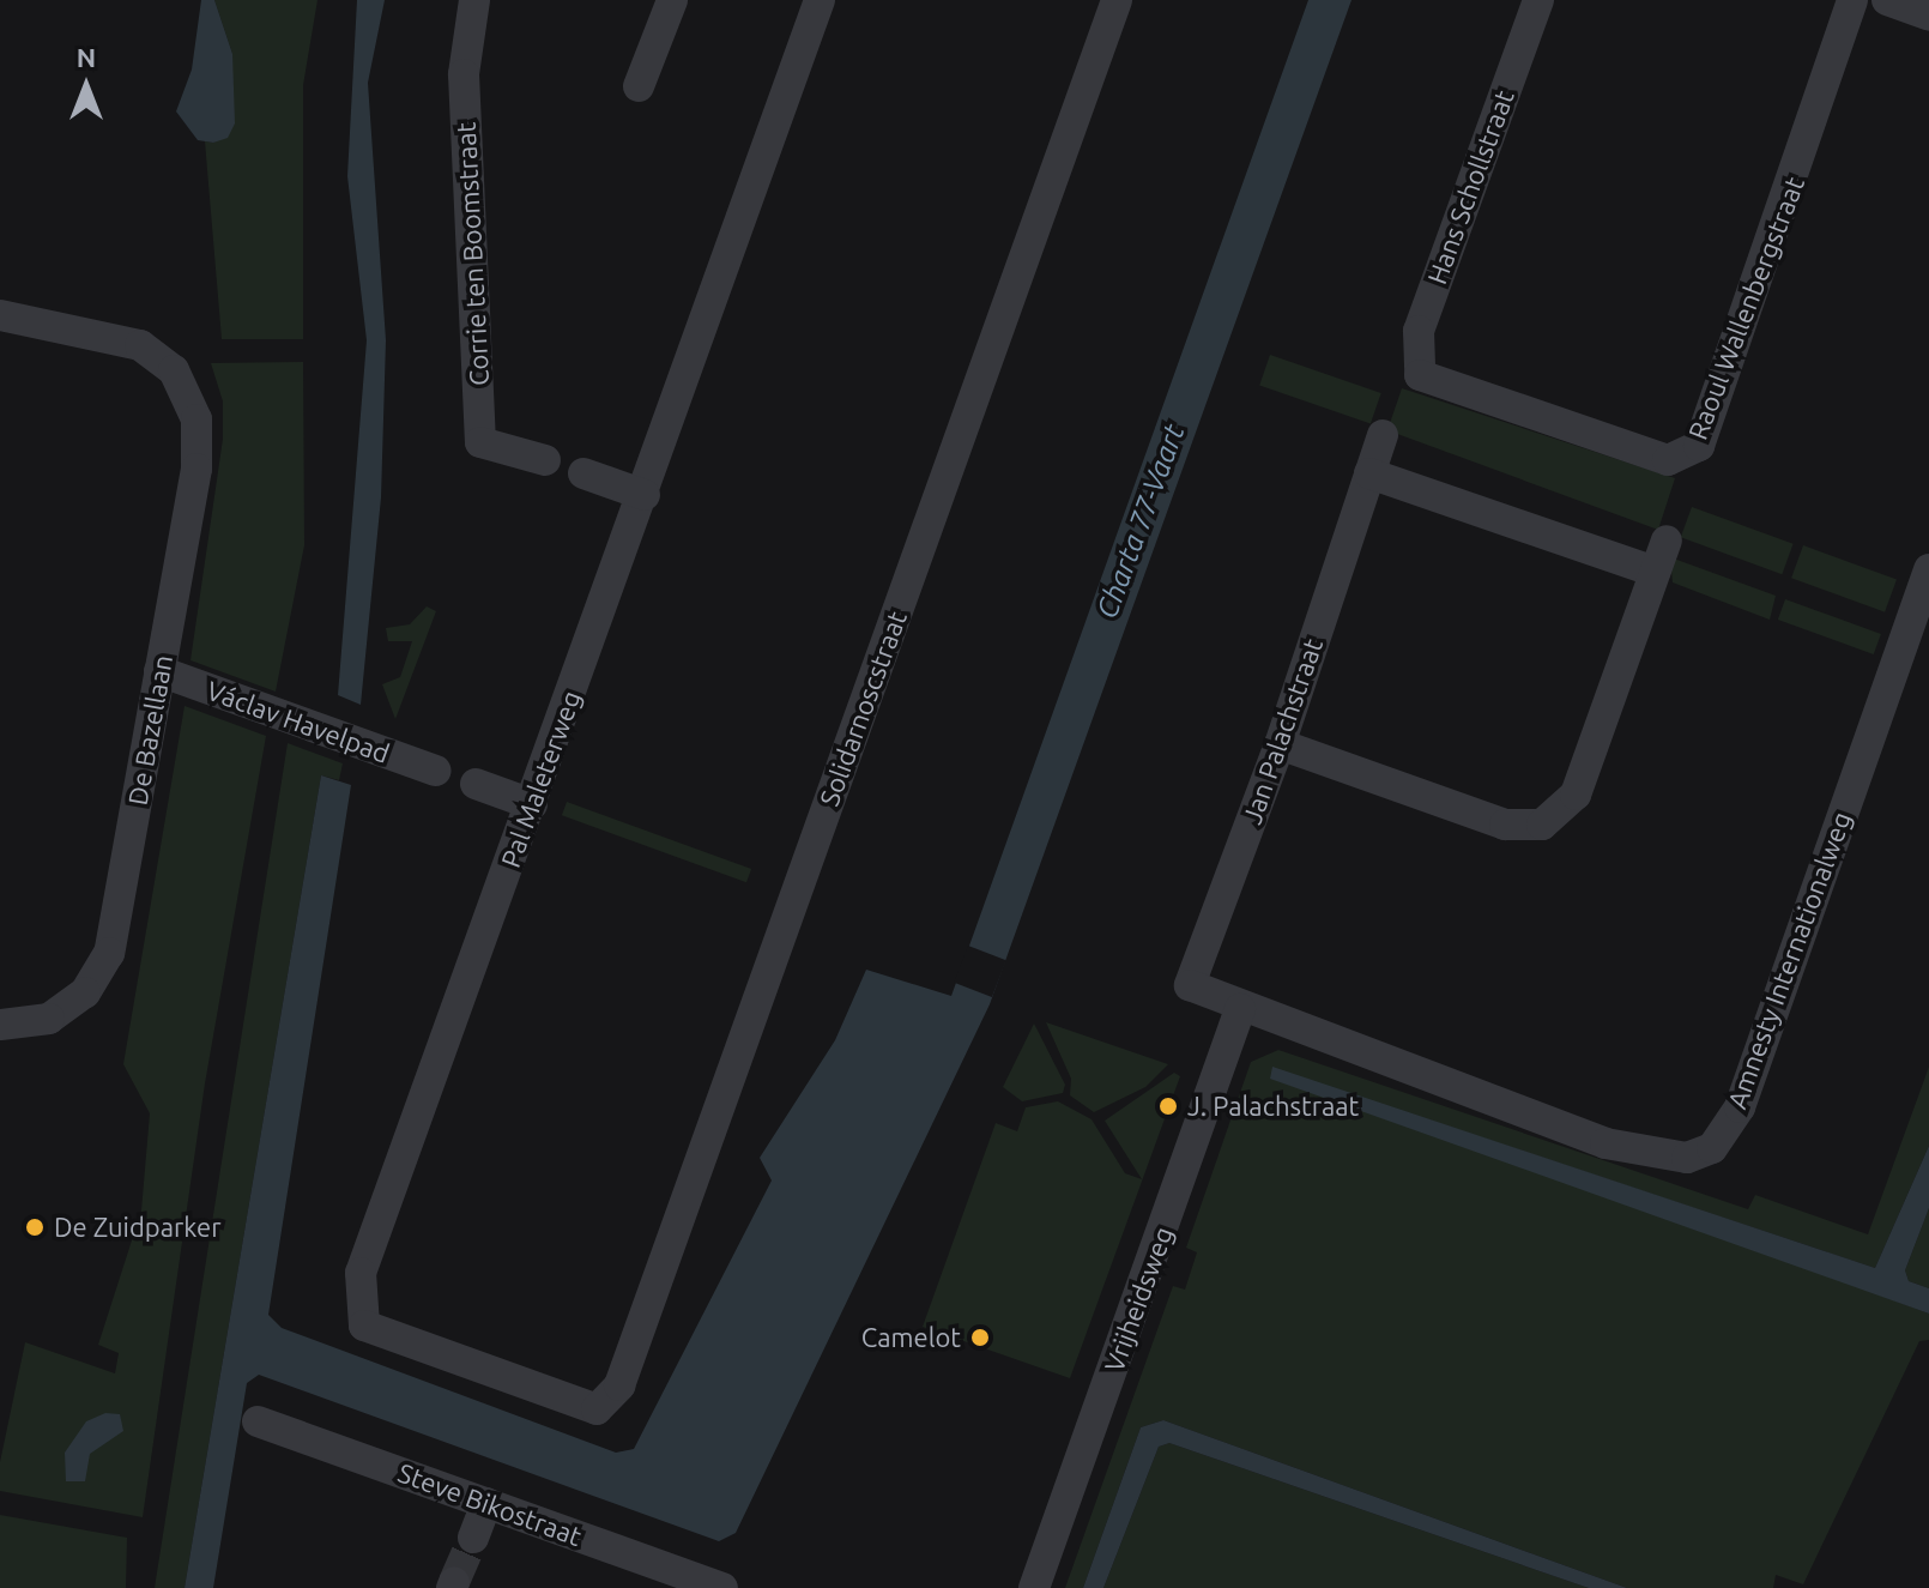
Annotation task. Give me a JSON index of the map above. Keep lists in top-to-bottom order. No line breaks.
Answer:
{"streets":{"street":["Hans Schollstraat","Corrie ten Boomstraat","Raoul Wallenbergstraat","Solidarnoscstraat","Václav Havelpad","De Bazellaan","Jan Palachstraat","Pal Maleterweg","Amnesty Internationalweg","Vrijheidsweg","Steve Bikostraat"]},"crossings":[["Hans Schollstraat","Raoul Wallenbergstraat"],["Solidarnoscstraat","Pal Maleterweg"],["Václav Havelpad","De Bazellaan"],["Jan Palachstraat","Amnesty Internationalweg"],["Amnesty Internationalweg","Vrijheidsweg"]],"water":["Charta 77-Vaart"],"places":["J. Palachstraat","De Zuidparker","Camelot"],"north":"top"}
